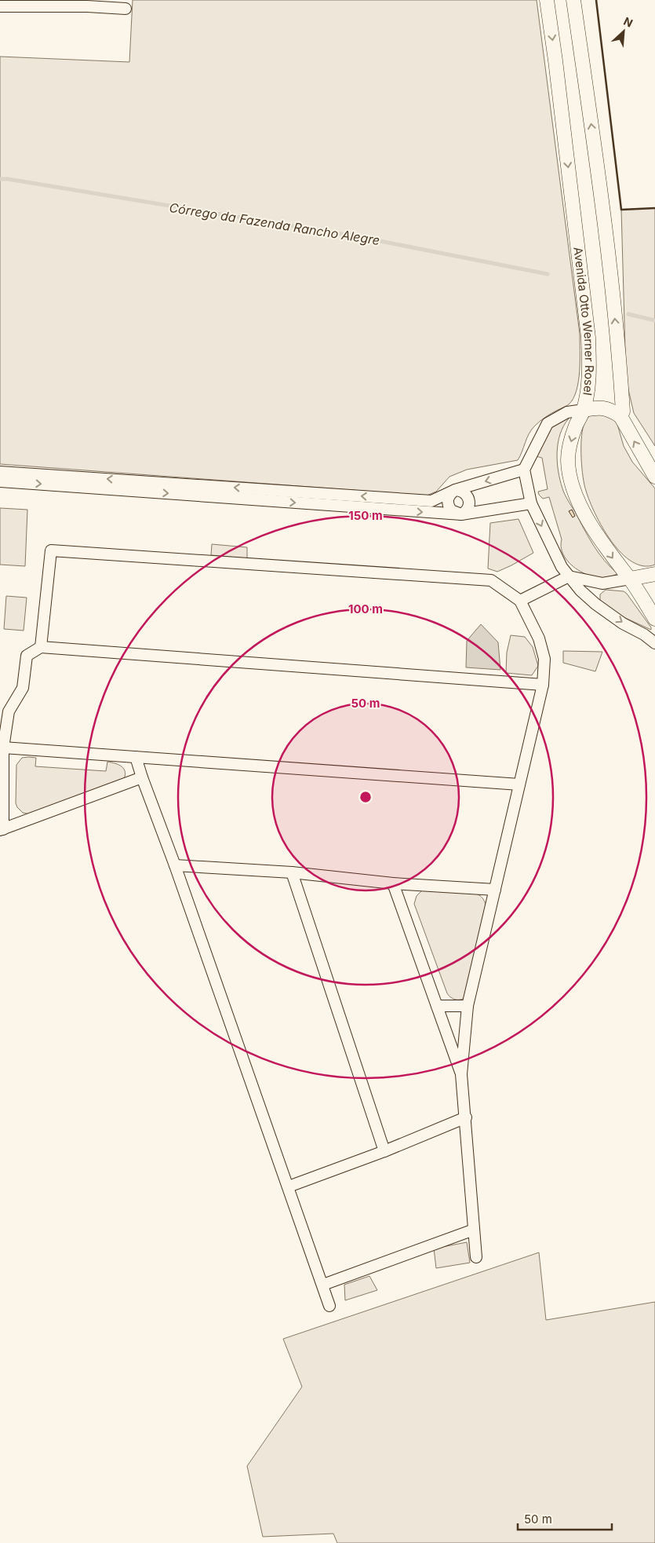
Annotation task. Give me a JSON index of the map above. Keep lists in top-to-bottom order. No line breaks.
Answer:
{"streets":{"street":["Avenida Otto Werner Rosel"]},"water":["Córrego da Fazenda Rancho Alegre"],"scale_bar":"50 m","north":"top right","rings":["150 m","100 m","50 m"]}
